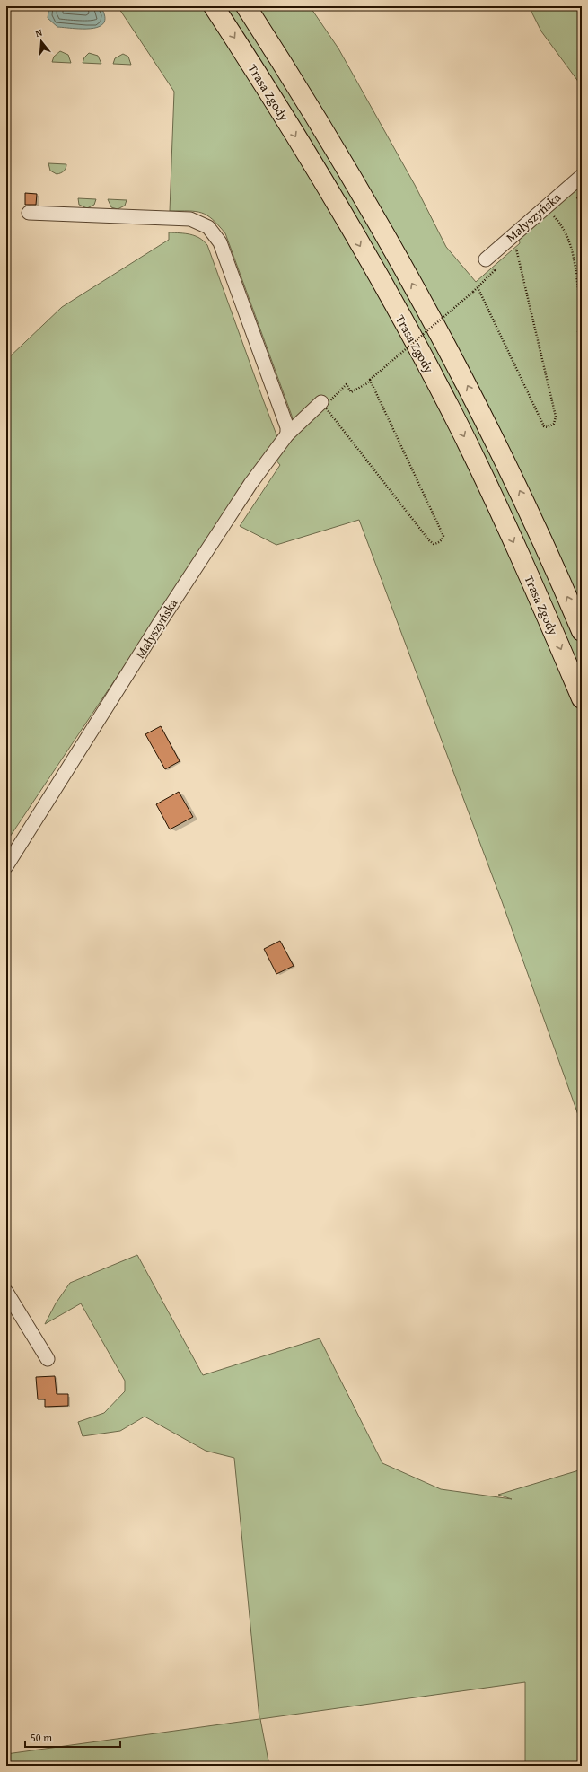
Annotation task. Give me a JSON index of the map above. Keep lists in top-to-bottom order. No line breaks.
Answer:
{"streets":{"highway":["Trasa Zgody"],"street":["Małyszyńska"]},"scale_bar":"50 m","north":"top"}
